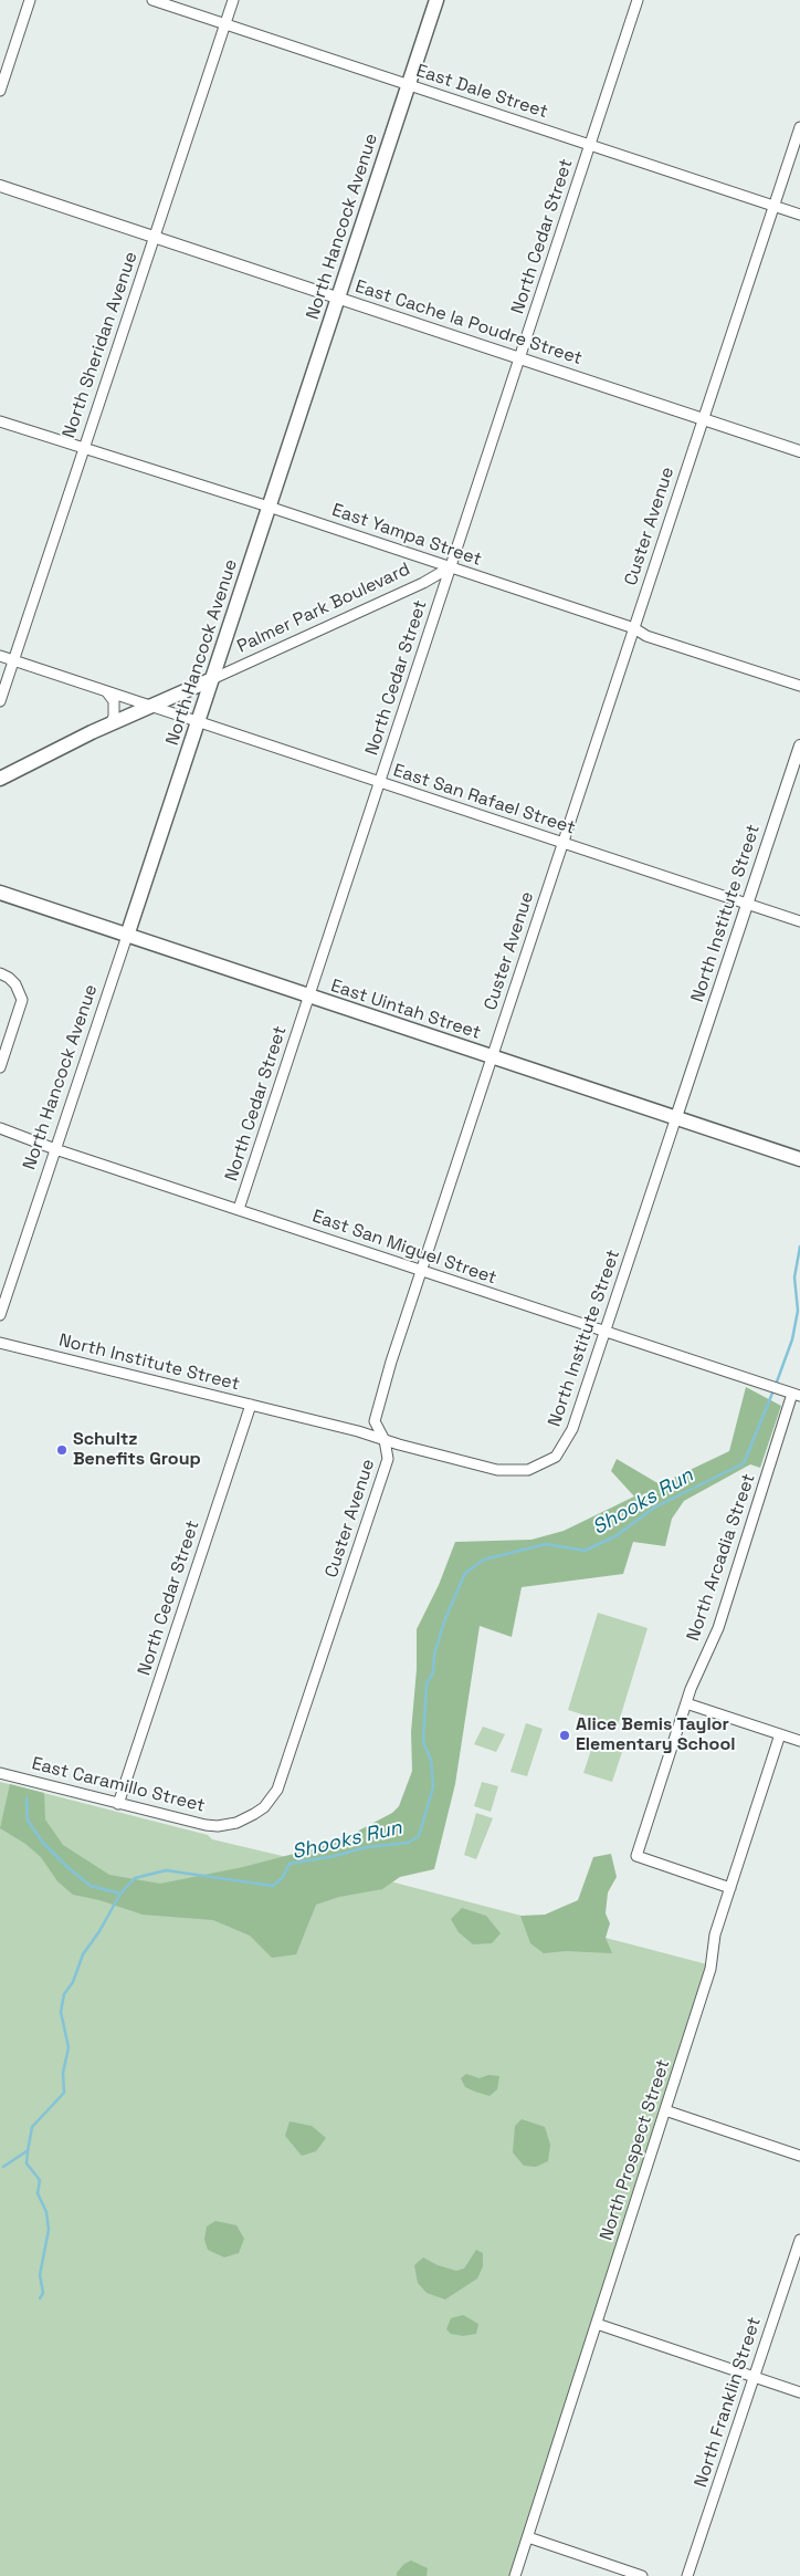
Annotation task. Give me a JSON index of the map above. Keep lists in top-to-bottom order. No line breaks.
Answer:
{"streets":{"main road":["North Hancock Avenue","Palmer Park Boulevard","East Uintah Street"],"street":["East Dale Street","North Cedar Street","East Cache la Poudre Street","North Sheridan Avenue","Custer Avenue","East Yampa Street","East San Rafael Street","North Institute Street","East San Miguel Street","North Arcadia Street","East Caramillo Street","North Prospect Street","North Franklin Street"]},"crossings":[["East Dale Street","North Hancock Avenue"],["East Dale Street","North Cedar Street"],["East Dale Street","North Sheridan Avenue"],["East Dale Street","Custer Avenue"],["North Hancock Avenue","East Cache la Poudre Street"],["North Hancock Avenue","East Yampa Street"],["North Hancock Avenue","Palmer Park Boulevard"],["North Hancock Avenue","East San Rafael Street"],["North Hancock Avenue","East Uintah Street"],["North Hancock Avenue","East San Miguel Street"],["North Cedar Street","East Cache la Poudre Street"],["North Cedar Street","East Yampa Street"],["North Cedar Street","Palmer Park Boulevard"],["North Cedar Street","East San Rafael Street"],["North Cedar Street","North Institute Street"],["North Cedar Street","East Uintah Street"],["North Cedar Street","East San Miguel Street"],["North Cedar Street","East Caramillo Street"],["East Cache la Poudre Street","North Sheridan Avenue"],["East Cache la Poudre Street","Custer Avenue"],["North Sheridan Avenue","East Yampa Street"],["North Sheridan Avenue","East San Rafael Street"],["Custer Avenue","East Yampa Street"],["Custer Avenue","East San Rafael Street"],["Custer Avenue","North Institute Street"],["Custer Avenue","East Uintah Street"],["Custer Avenue","East San Miguel Street"],["Custer Avenue","East Caramillo Street"],["East Yampa Street","Palmer Park Boulevard"],["Palmer Park Boulevard","East San Rafael Street"],["East San Rafael Street","North Institute Street"],["North Institute Street","East Uintah Street"],["North Institute Street","East San Miguel Street"],["East San Miguel Street","North Arcadia Street"],["North Arcadia Street","North Prospect Street"]],"water":["Shooks Run"],"places":["Schultz Benefits Group","Alice Bemis Taylor Elementary School"]}
